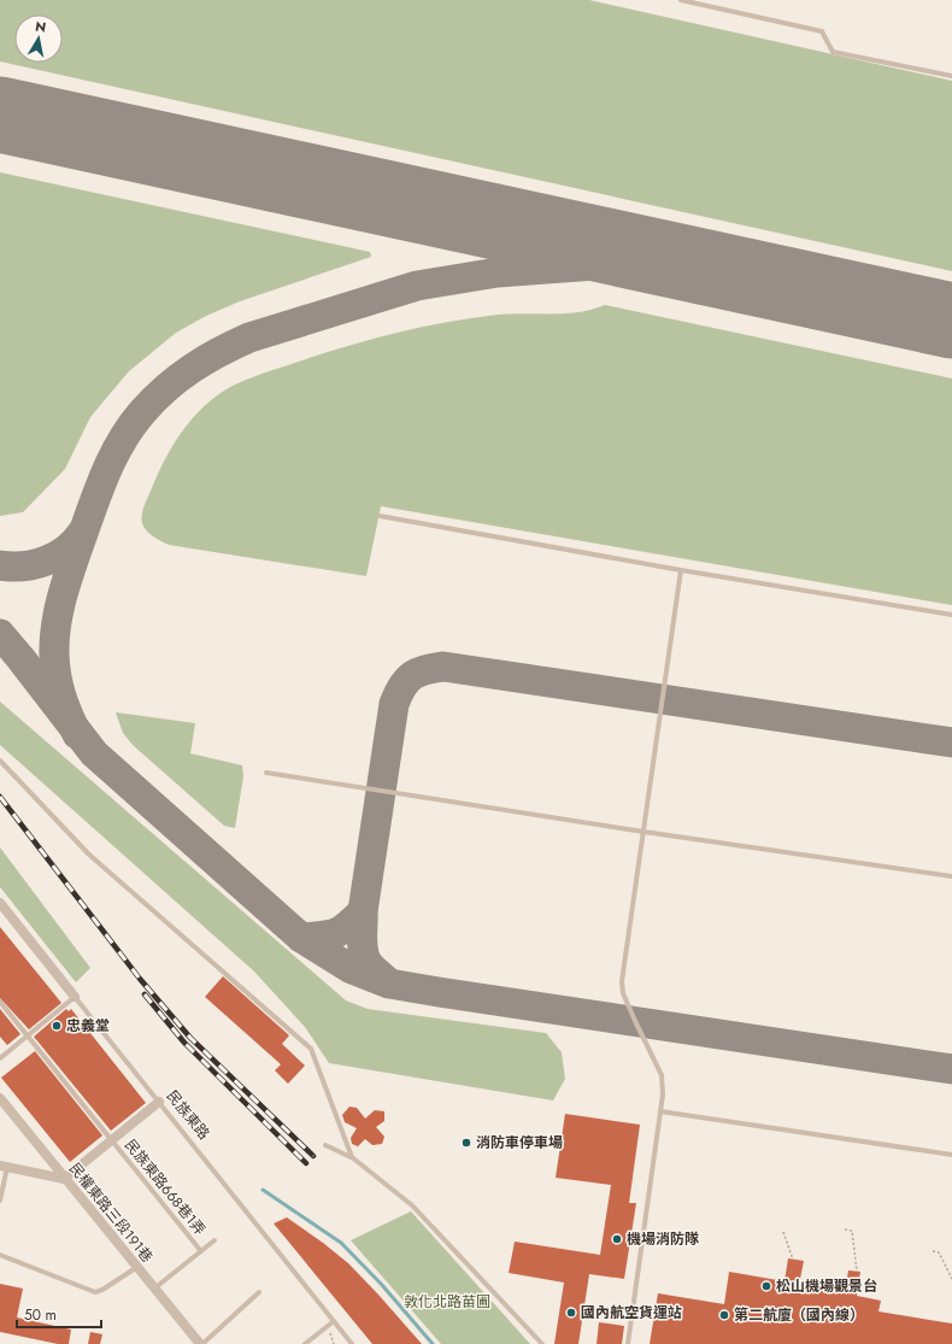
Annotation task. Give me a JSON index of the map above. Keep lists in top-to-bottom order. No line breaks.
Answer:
{"streets":{"street":["民族東路","民權東路三段191巷"],"lane":["民族東路668巷1弄"]},"parks":["敦化北路苗圃"],"places":["忠義堂","消防車停車場","機場消防隊","松山機場觀景台","國內航空貨運站","第二航廈（國內線）"],"scale_bar":"50 m","north":"top"}
